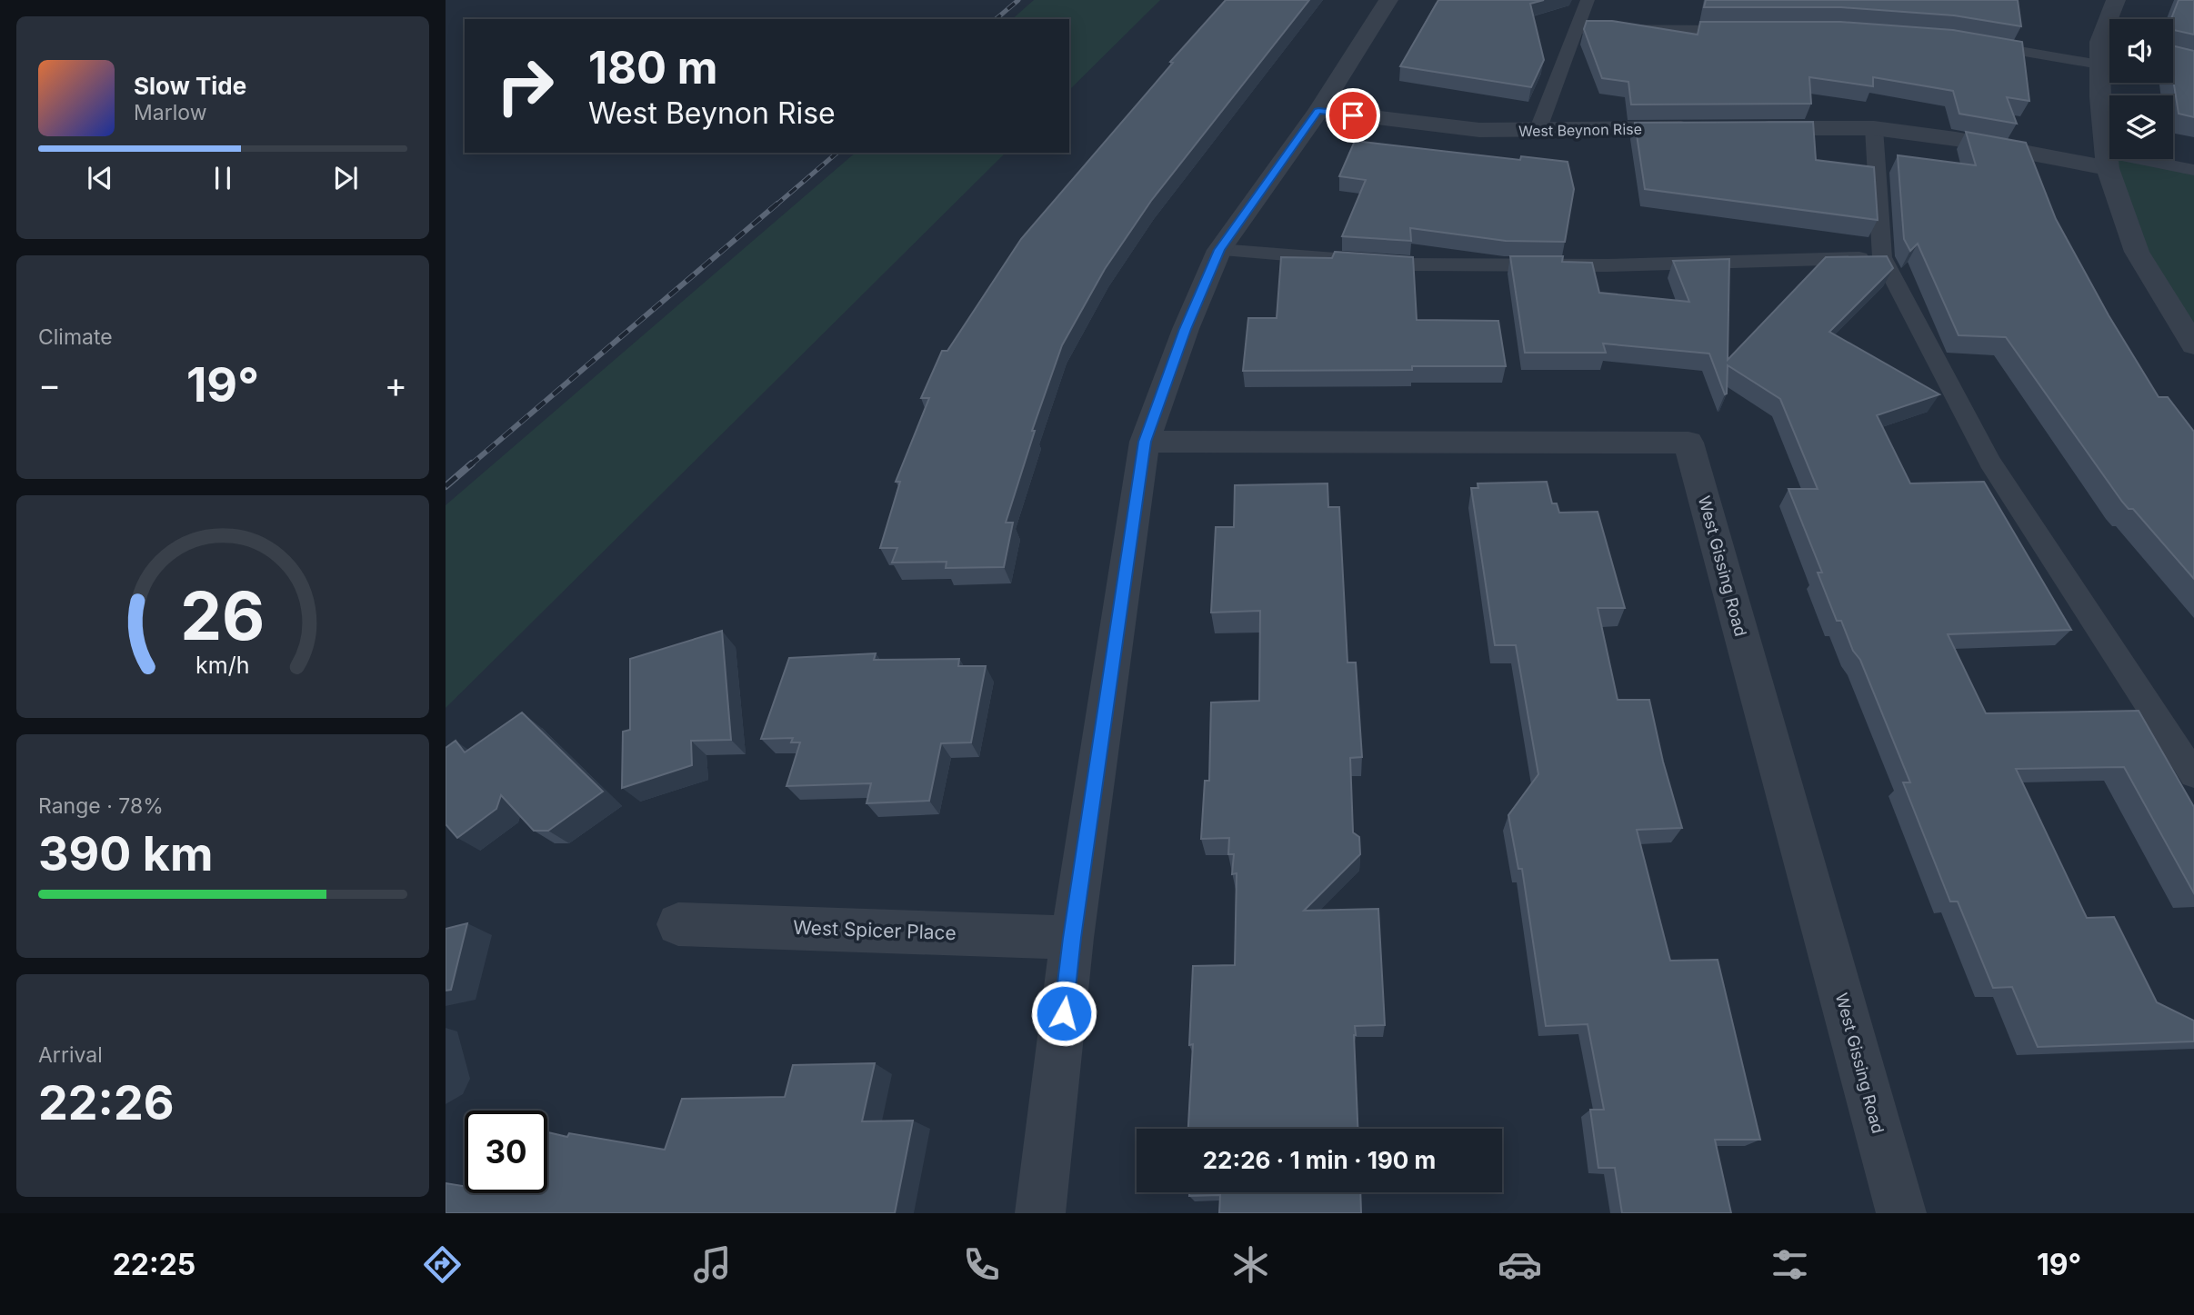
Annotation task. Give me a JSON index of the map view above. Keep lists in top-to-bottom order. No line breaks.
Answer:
{"streets":{"street":["West Beynon Rise","West Gissing Road","West Spicer Place"]},"page":{"turn":["180 m","West Beynon Rise"],"song":["Slow Tide","Marlow"],"tile":["Climate",["Range · 78%","390 km"],["Arrival","22:26"]],"heat":["−","19°","+"],"limit":"30","trip":"22:26 · 1 min · 190 m","tabs":["22:25","19°"],"gauge":["26","km/h"]}}
